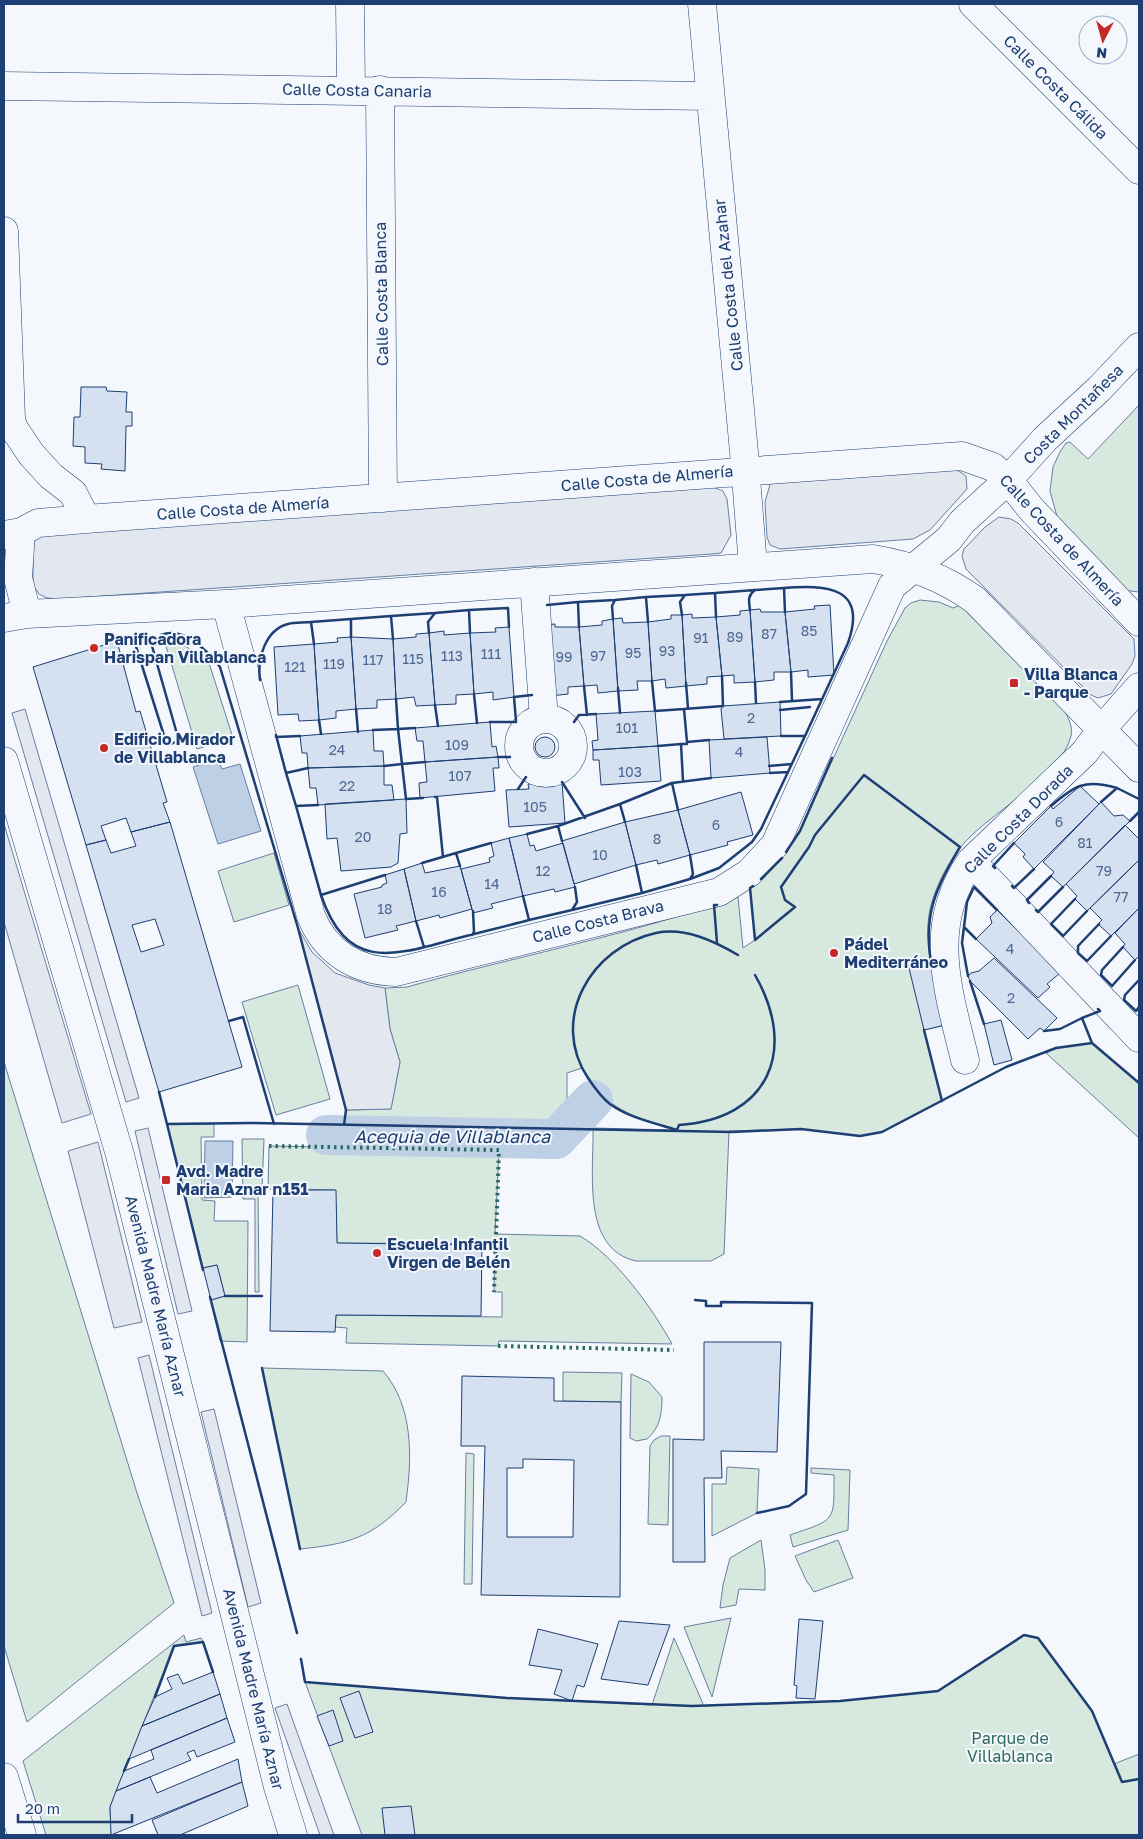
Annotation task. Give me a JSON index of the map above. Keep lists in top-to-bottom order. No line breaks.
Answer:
{"streets":{"street":["Calle Costa Cálida","Calle Costa Canaria","Calle Costa del Azahar","Calle Costa Blanca","Costa Montañesa","Calle Costa de Almería","Calle Costa Dorada","Calle Costa Brava","Avenida Madre María Aznar"]},"crossings":[["Calle Costa Canaria","Calle Costa del Azahar"],["Calle Costa Canaria","Calle Costa Blanca"],["Calle Costa del Azahar","Calle Costa de Almería"],["Calle Costa Blanca","Calle Costa de Almería"],["Costa Montañesa","Calle Costa de Almería"],["Costa Montañesa","Calle Costa Brava"],["Calle Costa de Almería","Calle Costa Dorada"],["Calle Costa de Almería","Calle Costa Brava"]],"water":["Acequia de Villablanca"],"parks":["Parque de Villablanca"],"places":{"other":["Panificadora Harispan Villablanca","Edificio Mirador de Villablanca","Pádel Mediterráneo","Escuela Infantil Virgen de Belén"],"transit":["Villa Blanca - Parque","Avd. Madre Maria Aznar n151"]},"house_numbers":["85","87","89","91","93","95","111","113","97","99","115","117","119","121","2","101","109","24","4","103","107","22","105","6","6","20","8","81","10","12","79","14","16","77","18","4","2"],"scale_bar":"20 m","north":"bottom"}
